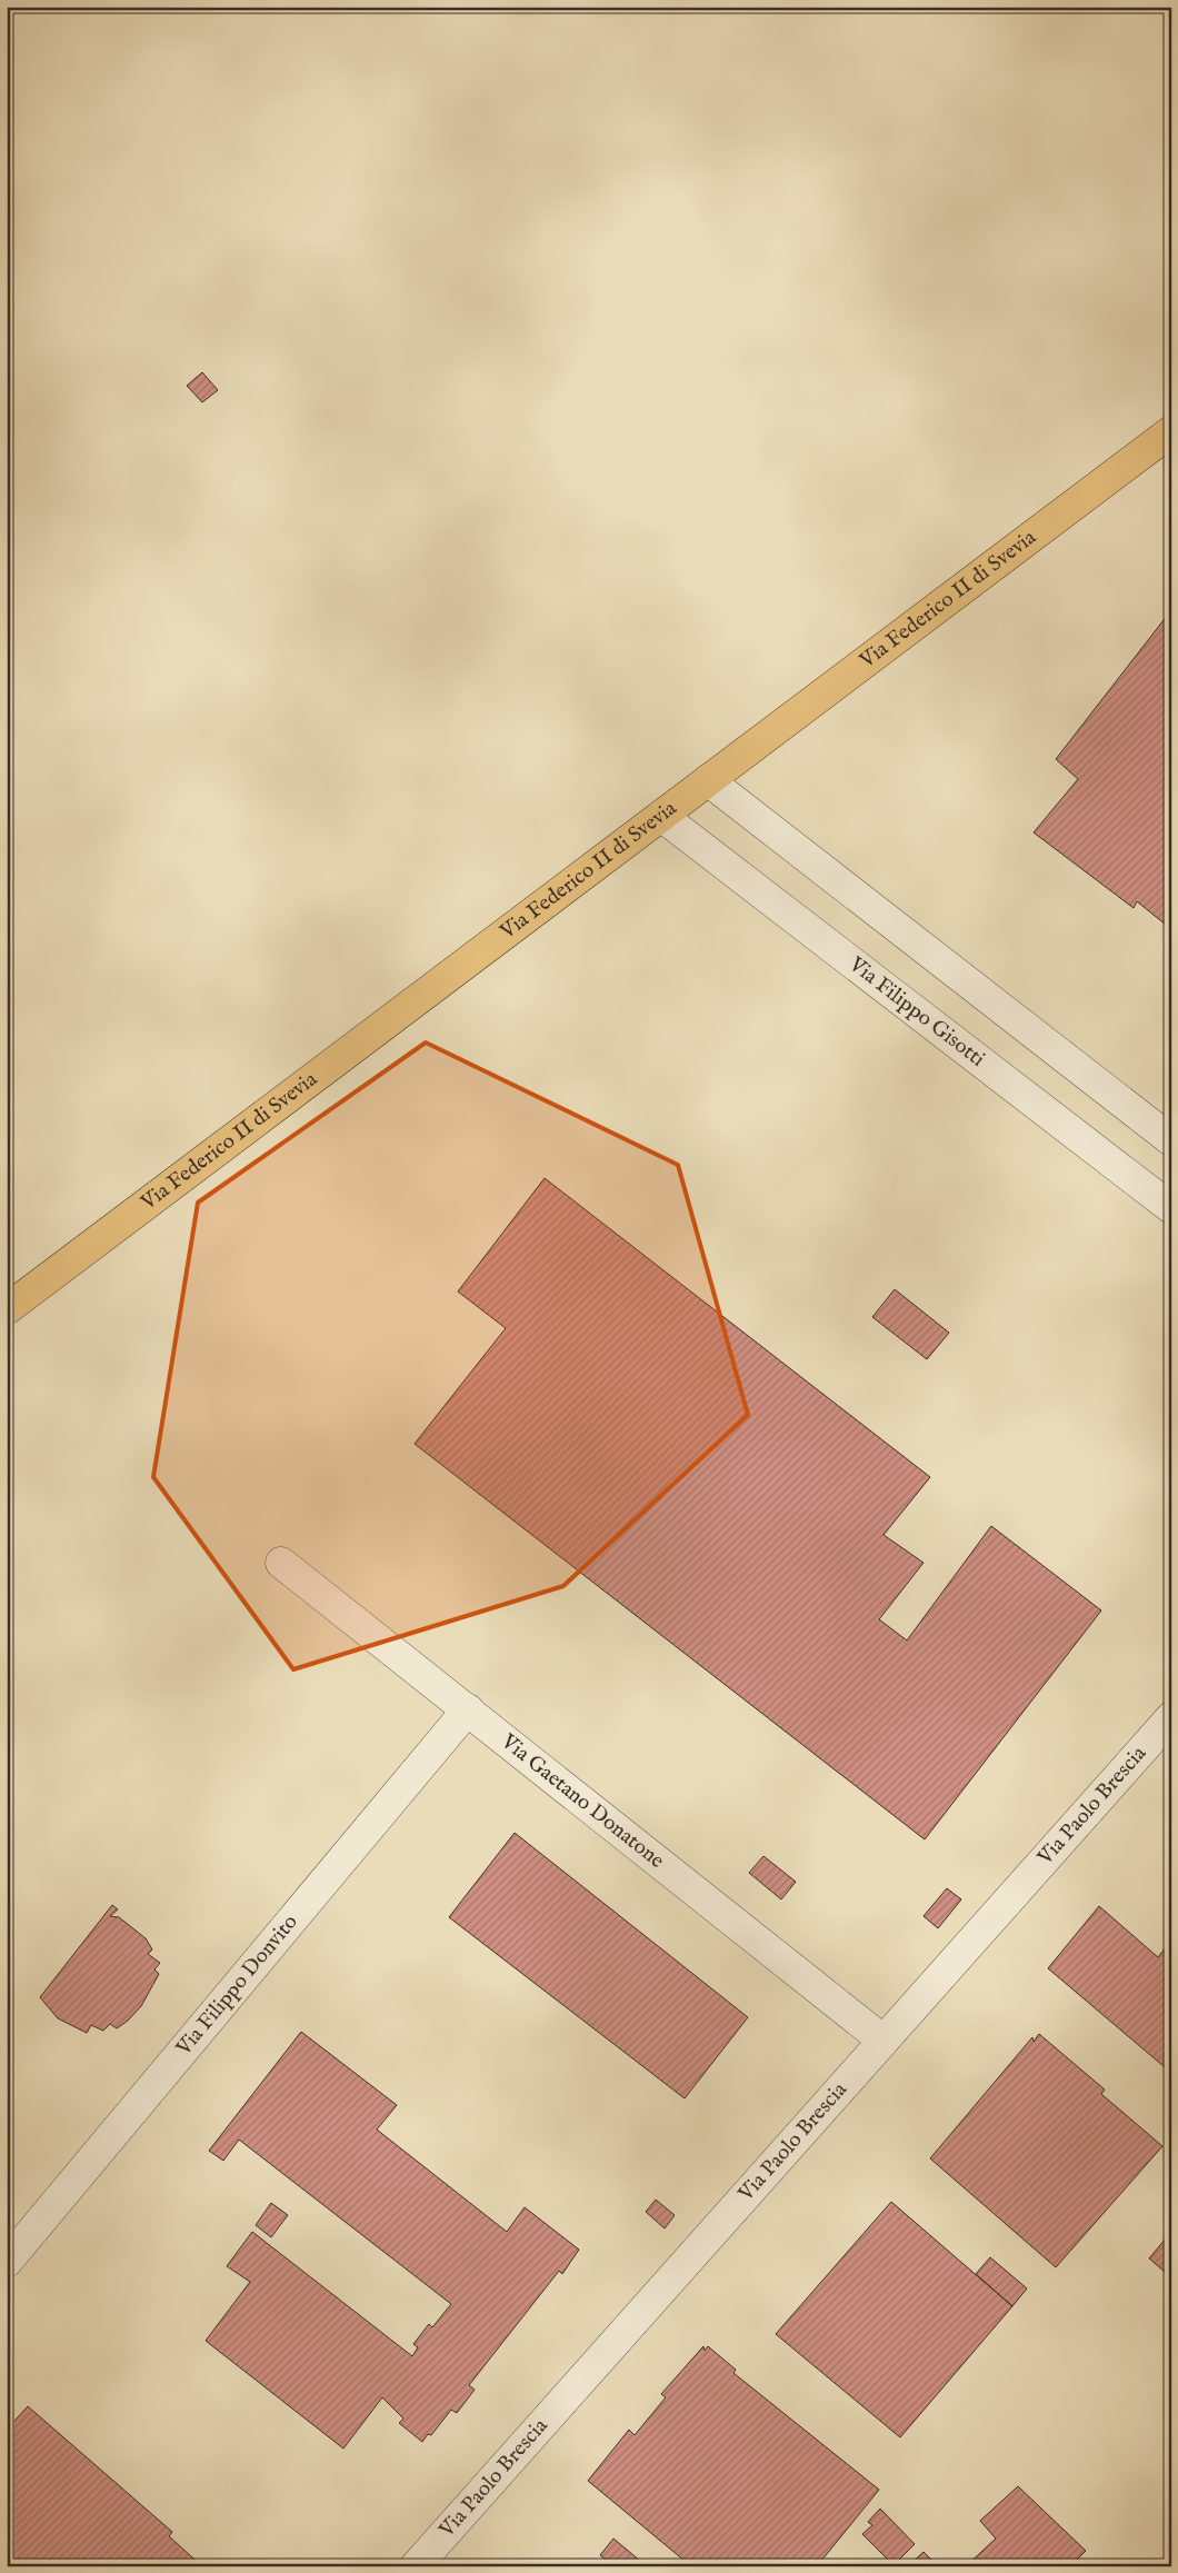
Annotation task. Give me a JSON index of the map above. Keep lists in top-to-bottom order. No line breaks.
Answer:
{"streets":{"main road":["Via Federico II di Svevia"],"street":["Via Filippo Gisotti","Via Gaetano Donatone","Via Paolo Brescia","Via Filippo Donvito"]},"crossings":[["Via Federico II di Svevia","Via Filippo Gisotti"],["Via Gaetano Donatone","Via Paolo Brescia"],["Via Gaetano Donatone","Via Filippo Donvito"]]}
